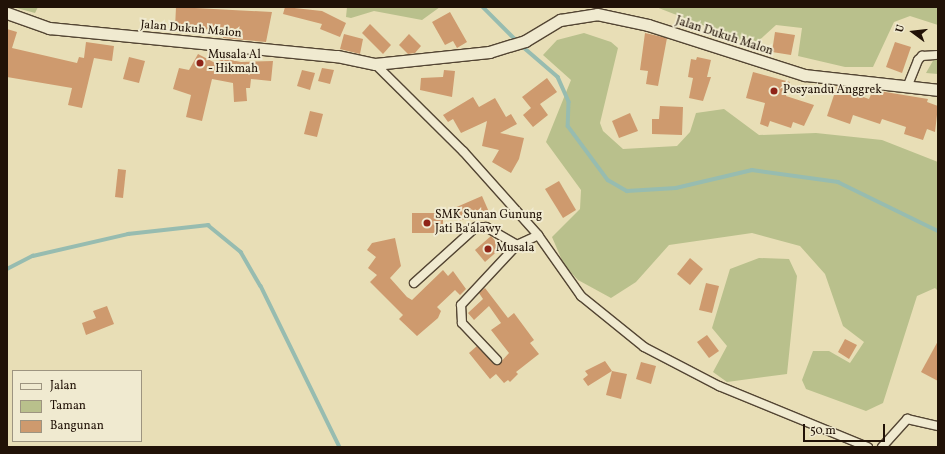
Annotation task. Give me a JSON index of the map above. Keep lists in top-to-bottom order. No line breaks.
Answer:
{"streets":{"street":["Jalan Dukuh Malon"]},"places":["Musala Al - Hikmah","Posyandu Anggrek","SMK Sunan Gunung Jati Ba'alawy","Musala"],"legend":["Jalan","Taman","Bangunan"],"scale_bar":"50 m","north":"left"}
